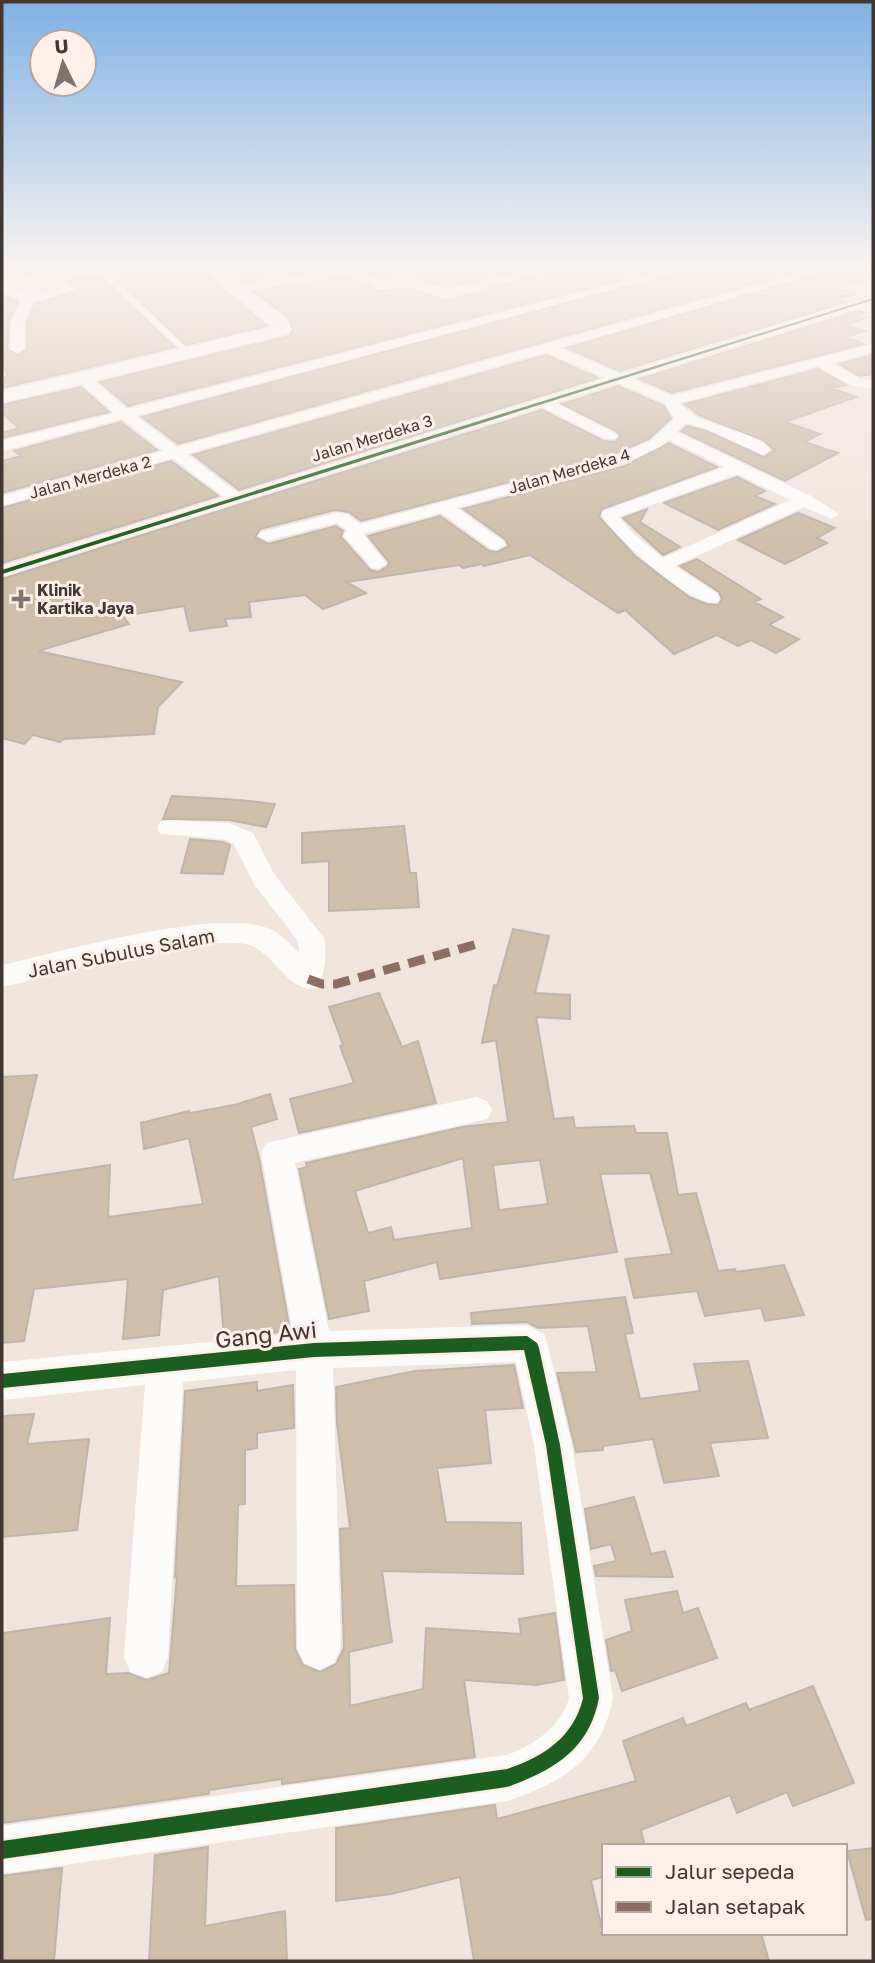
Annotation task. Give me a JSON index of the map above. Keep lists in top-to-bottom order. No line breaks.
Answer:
{"streets":{"street":["Jalan Merdeka 3","Jalan Merdeka 4","Jalan Merdeka 2","Jalan Subulus Salam","Gang Awi"]},"places":{"health":["Klinik Kartika Jaya"]},"legend":["Jalur sepeda","Jalan setapak"],"north":"top"}
